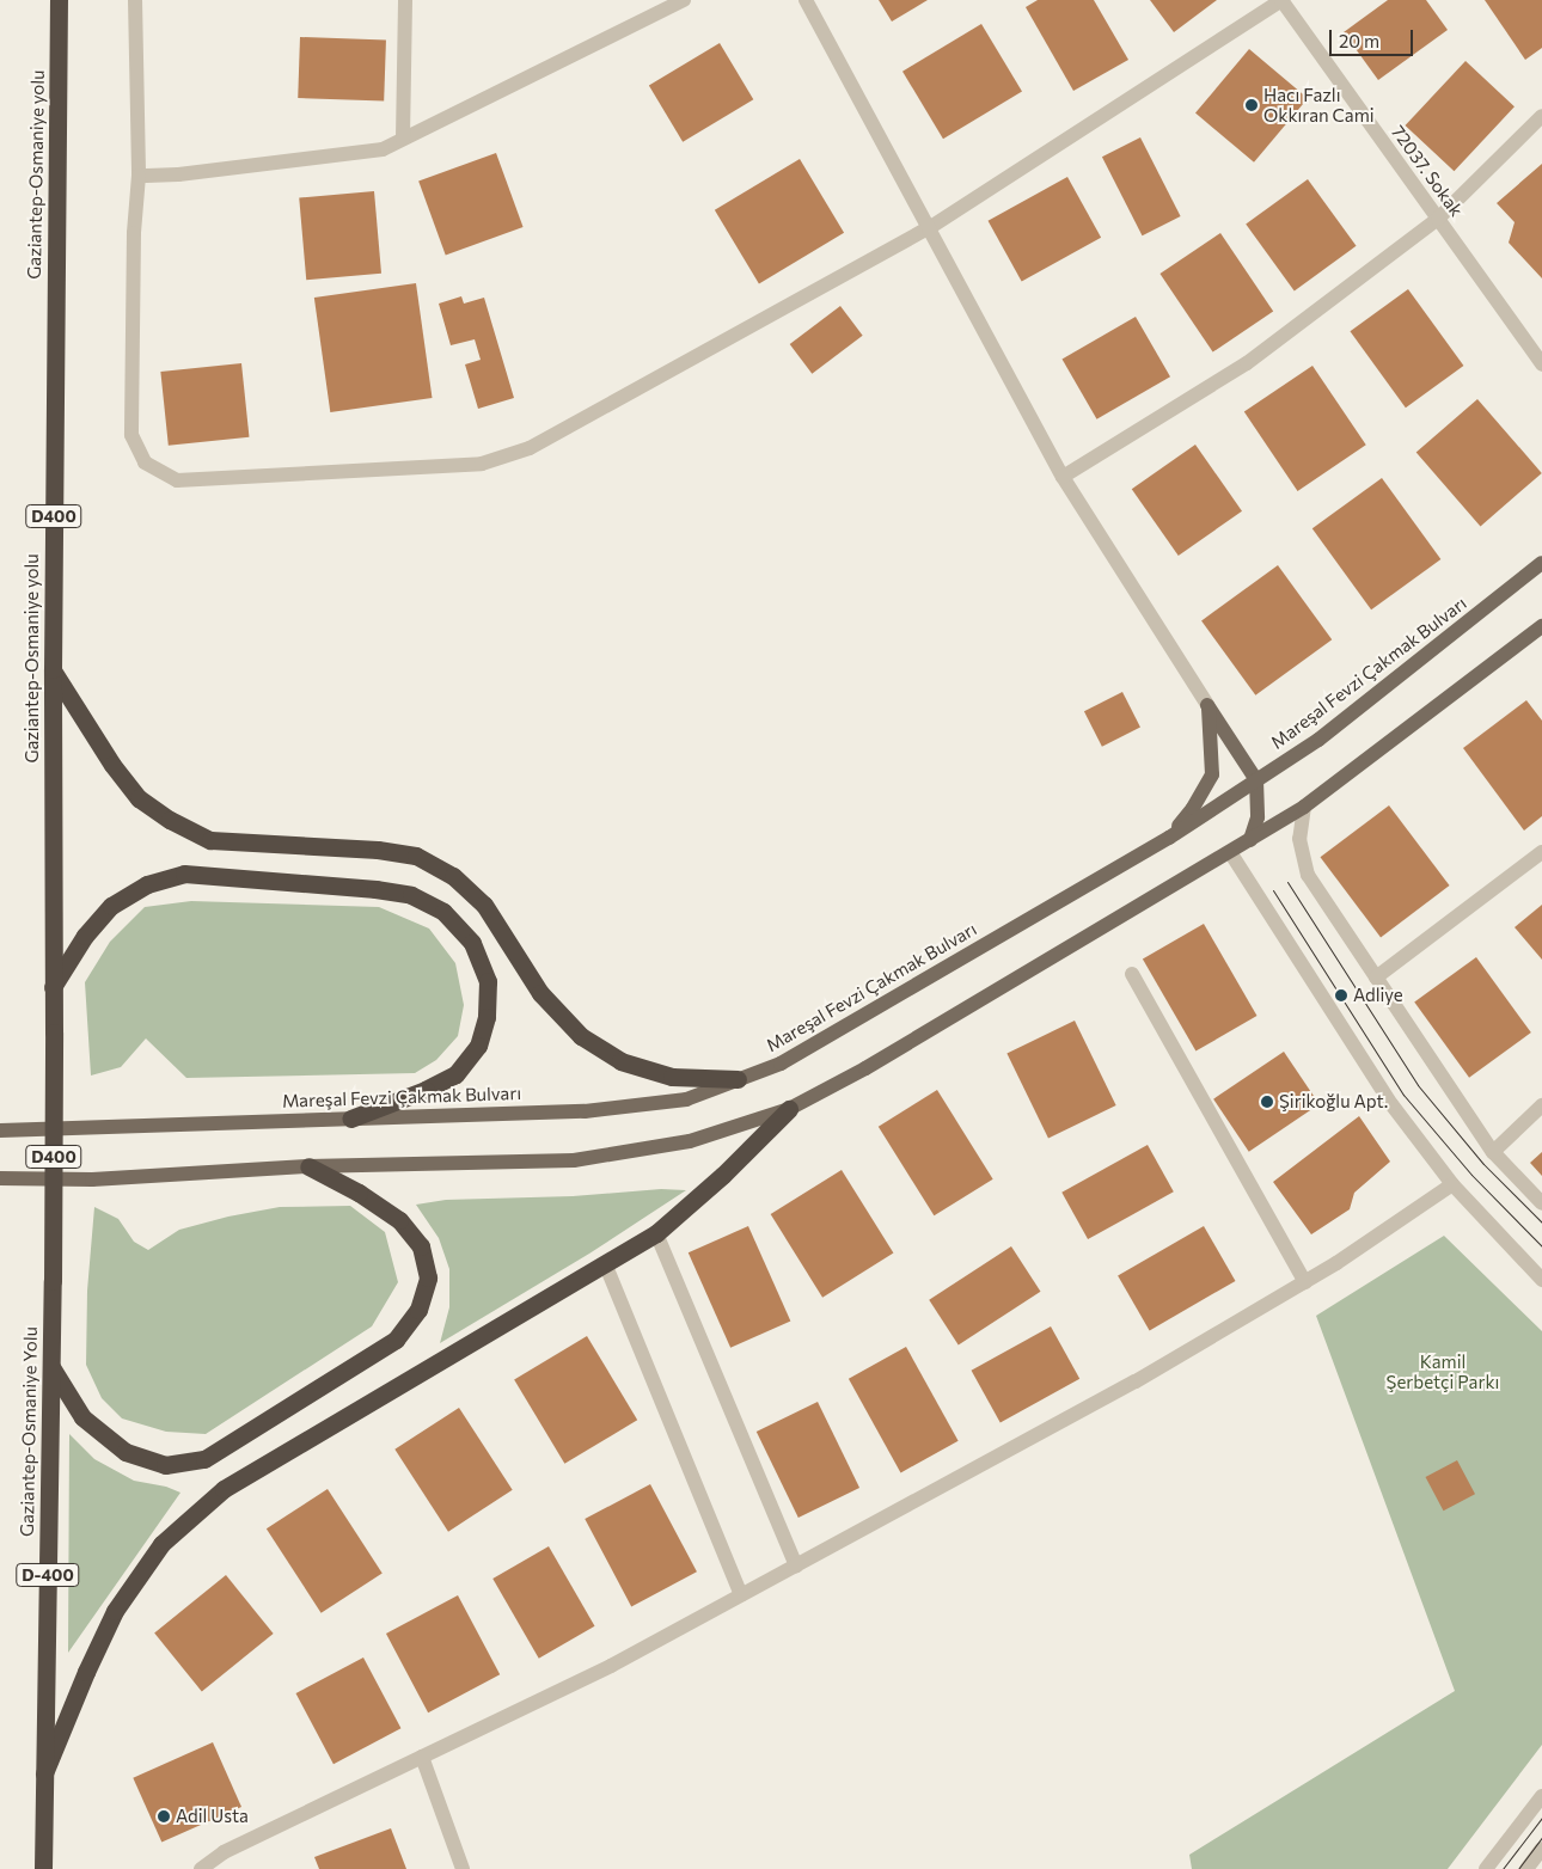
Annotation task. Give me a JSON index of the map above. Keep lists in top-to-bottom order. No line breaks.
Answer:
{"streets":{"highway":["Gaziantep-Osmaniye yolu","D400","Gaziantep-Osmaniye Yolu","D-400"],"main road":["Mareşal Fevzi Çakmak Bulvarı"],"street":["72037. Sokak"]},"crossings":[["Gaziantep-Osmaniye yolu","Gaziantep-Osmaniye Yolu"]],"parks":["Kamil Şerbetçi Parkı"],"places":["Hacı Fazlı Okkıran Cami","Adliye","Şirikoğlu Apt.","Adil Usta"],"scale_bar":"20 m"}
